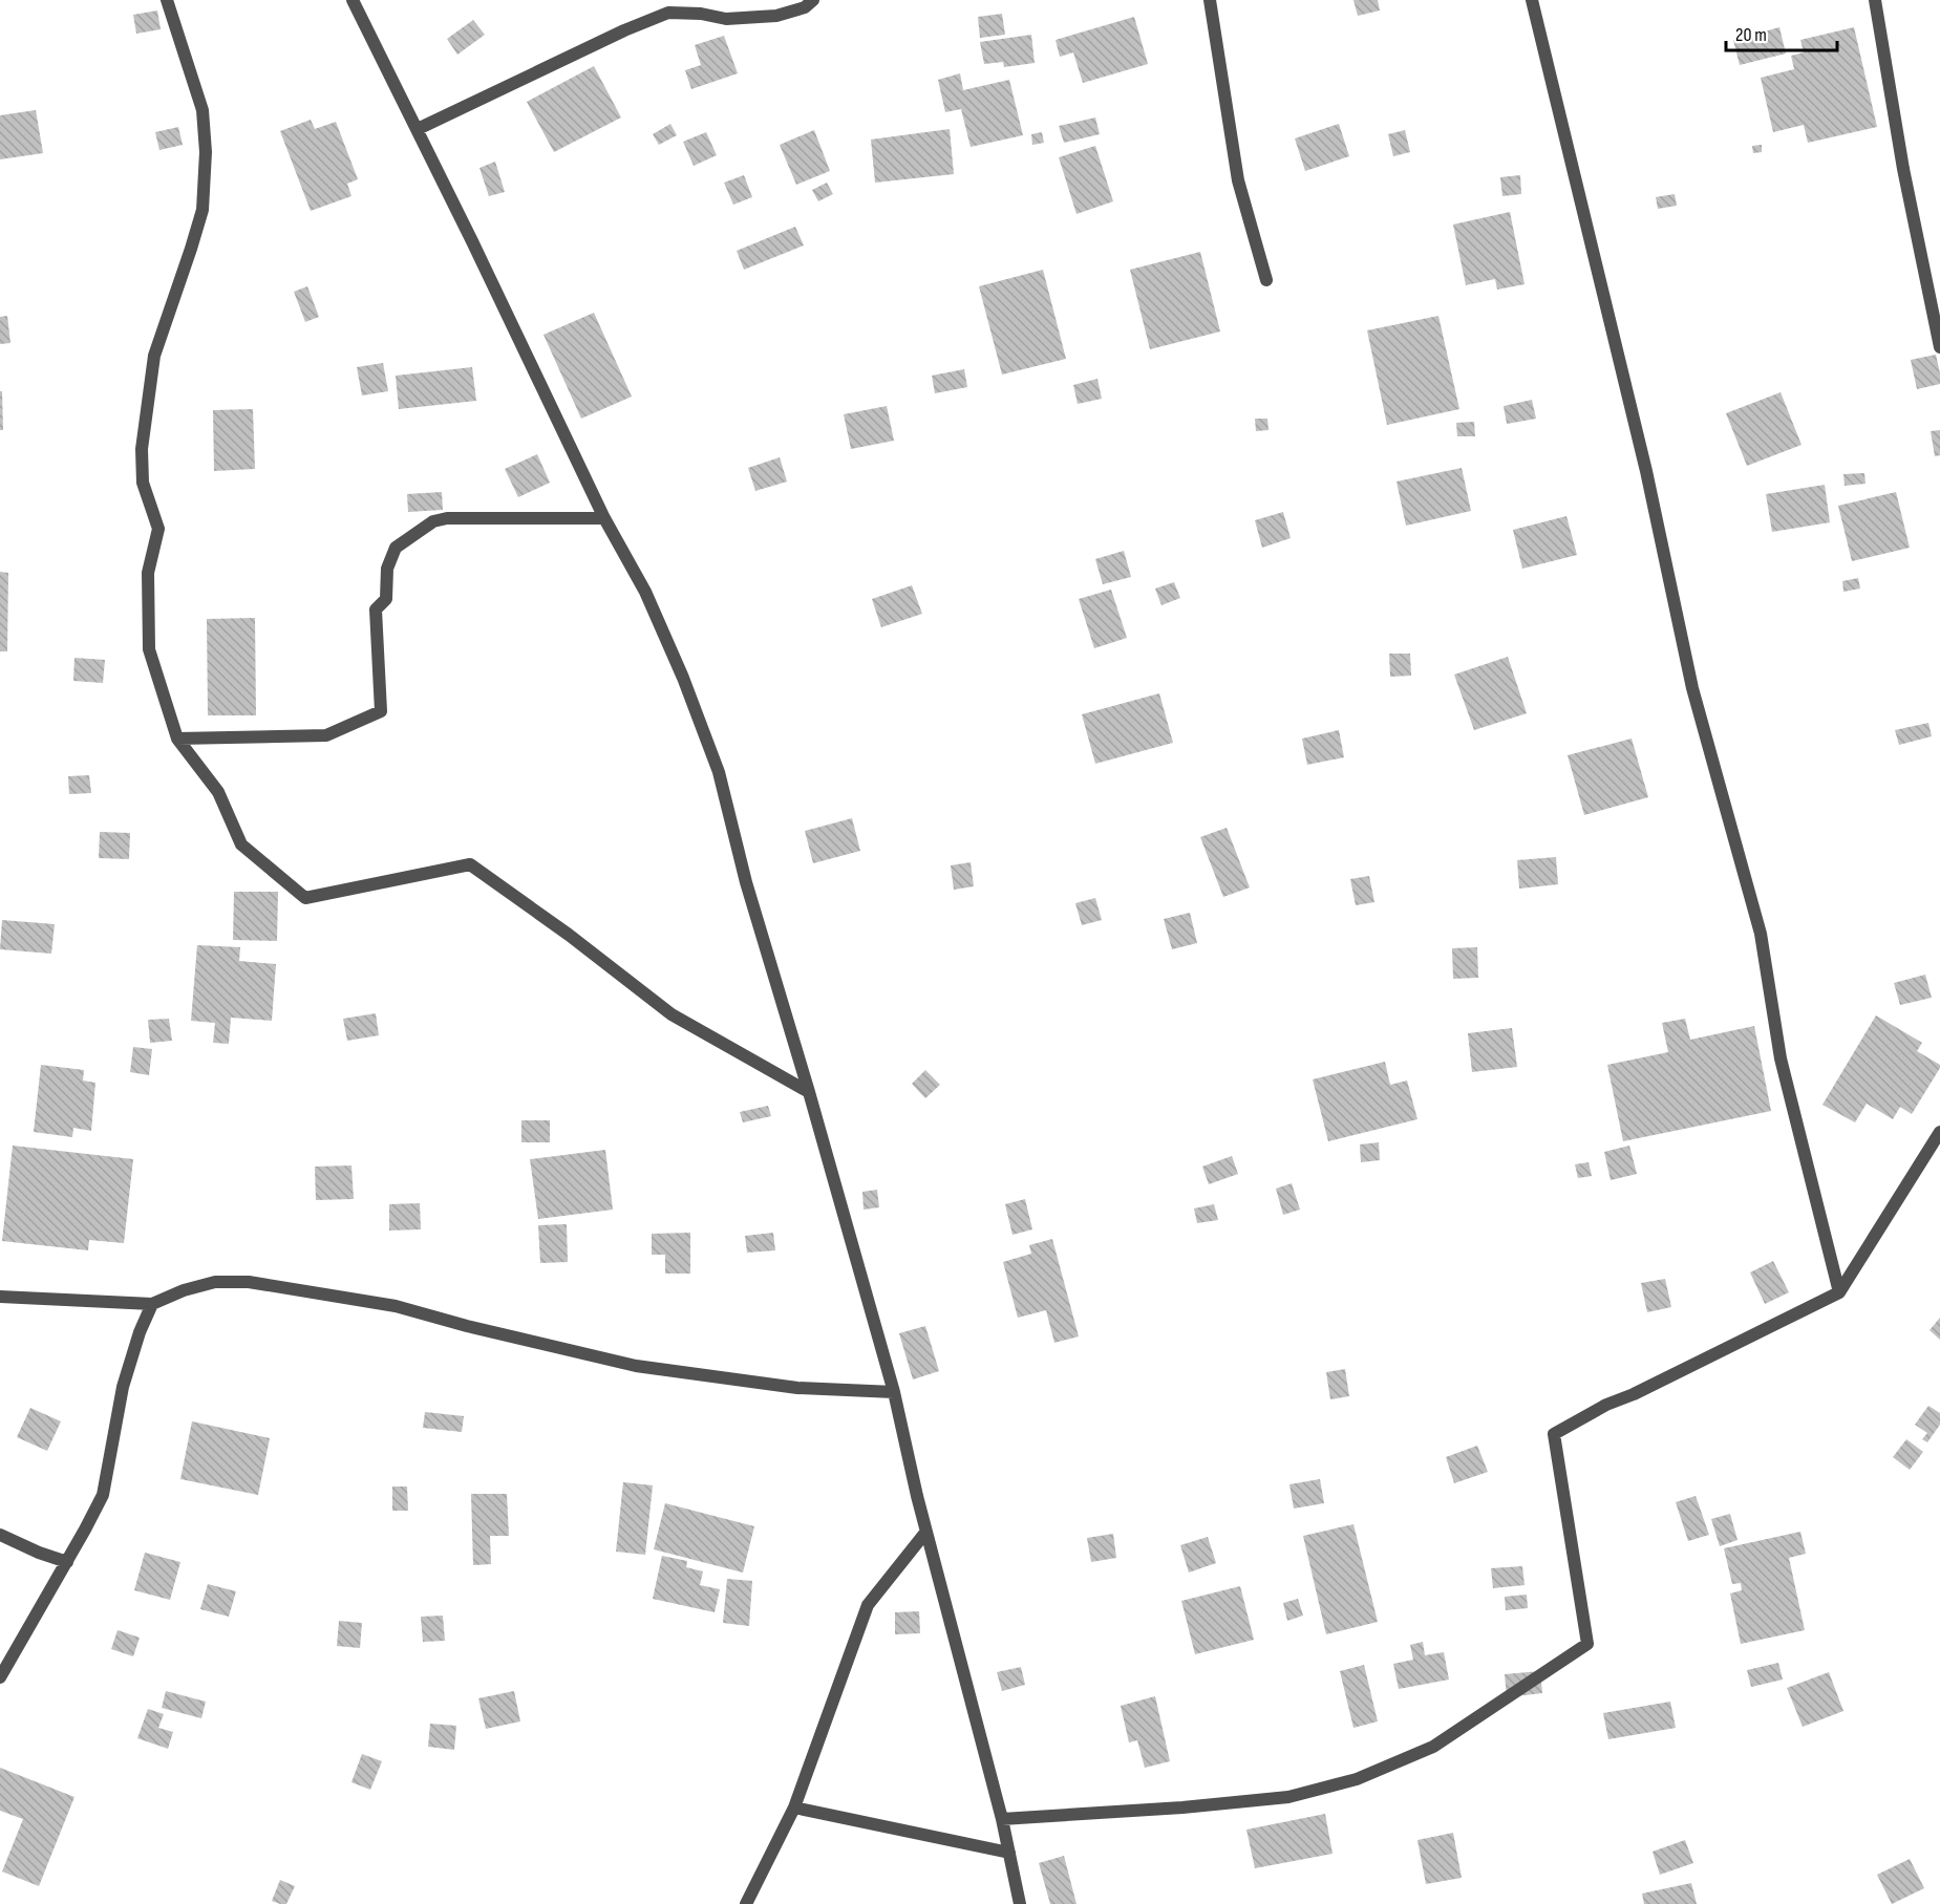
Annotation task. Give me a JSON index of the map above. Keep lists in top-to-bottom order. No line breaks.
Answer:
{"scale_bar":"20 m"}
